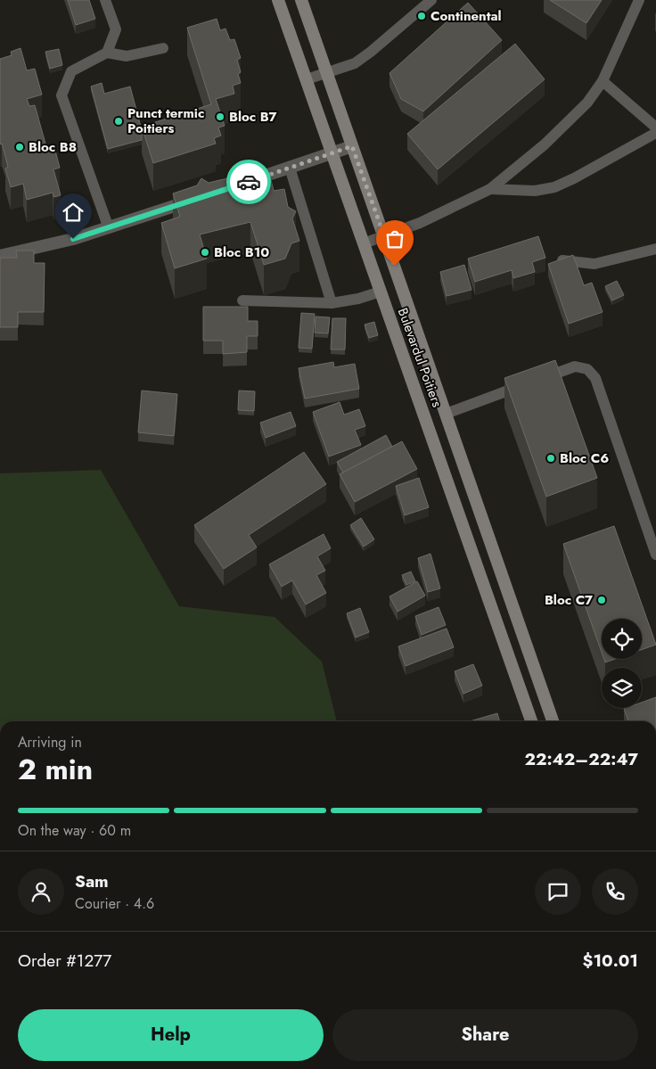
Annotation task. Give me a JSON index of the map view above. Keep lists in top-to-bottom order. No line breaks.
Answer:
{"streets":{"main road":["Bulevardul Poitiers"]},"places":["Continental","Bloc B7","Punct termic Poitiers","Bloc B8","Bloc B10","Bloc C6","Bloc C7"],"page":{"heading":["2 min","Arriving in","22:42–22:47"],"panel":["Sam","Courier · 4.6","Order #1277","$10.01"],"bar":"On the way · 60 m","buttons":["Help","Share"]}}
